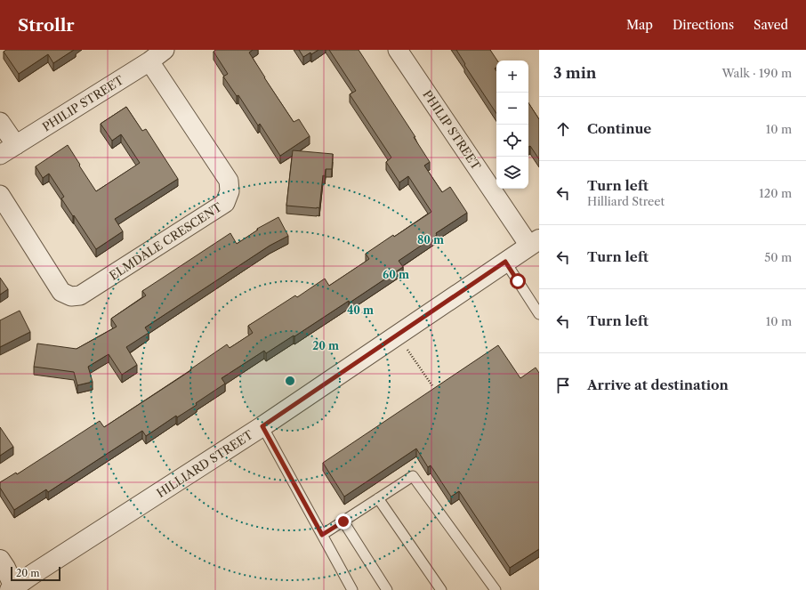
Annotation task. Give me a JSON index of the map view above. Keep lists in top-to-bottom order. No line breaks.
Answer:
{"streets":{"street":["PHILIP STREET","ELMDALE CRESCENT","HILLIARD STREET"]},"crossings":[["PHILIP STREET","ELMDALE CRESCENT"],["PHILIP STREET","HILLIARD STREET"]],"scale_bar":"20 m","page":{"header":"Strollr","nav":["Map","Directions","Saved"],"heading":["3 min","Walk · 190 m"],"map_buttons":["+","−"],"list":[["Continue","10 m"],["Turn left","Hilliard Street","120 m"],["Turn left","50 m"],["Turn left","10 m"],"Arrive at destination"],"scale":"20 m"},"rings":["80 m","60 m","40 m","20 m"]}
